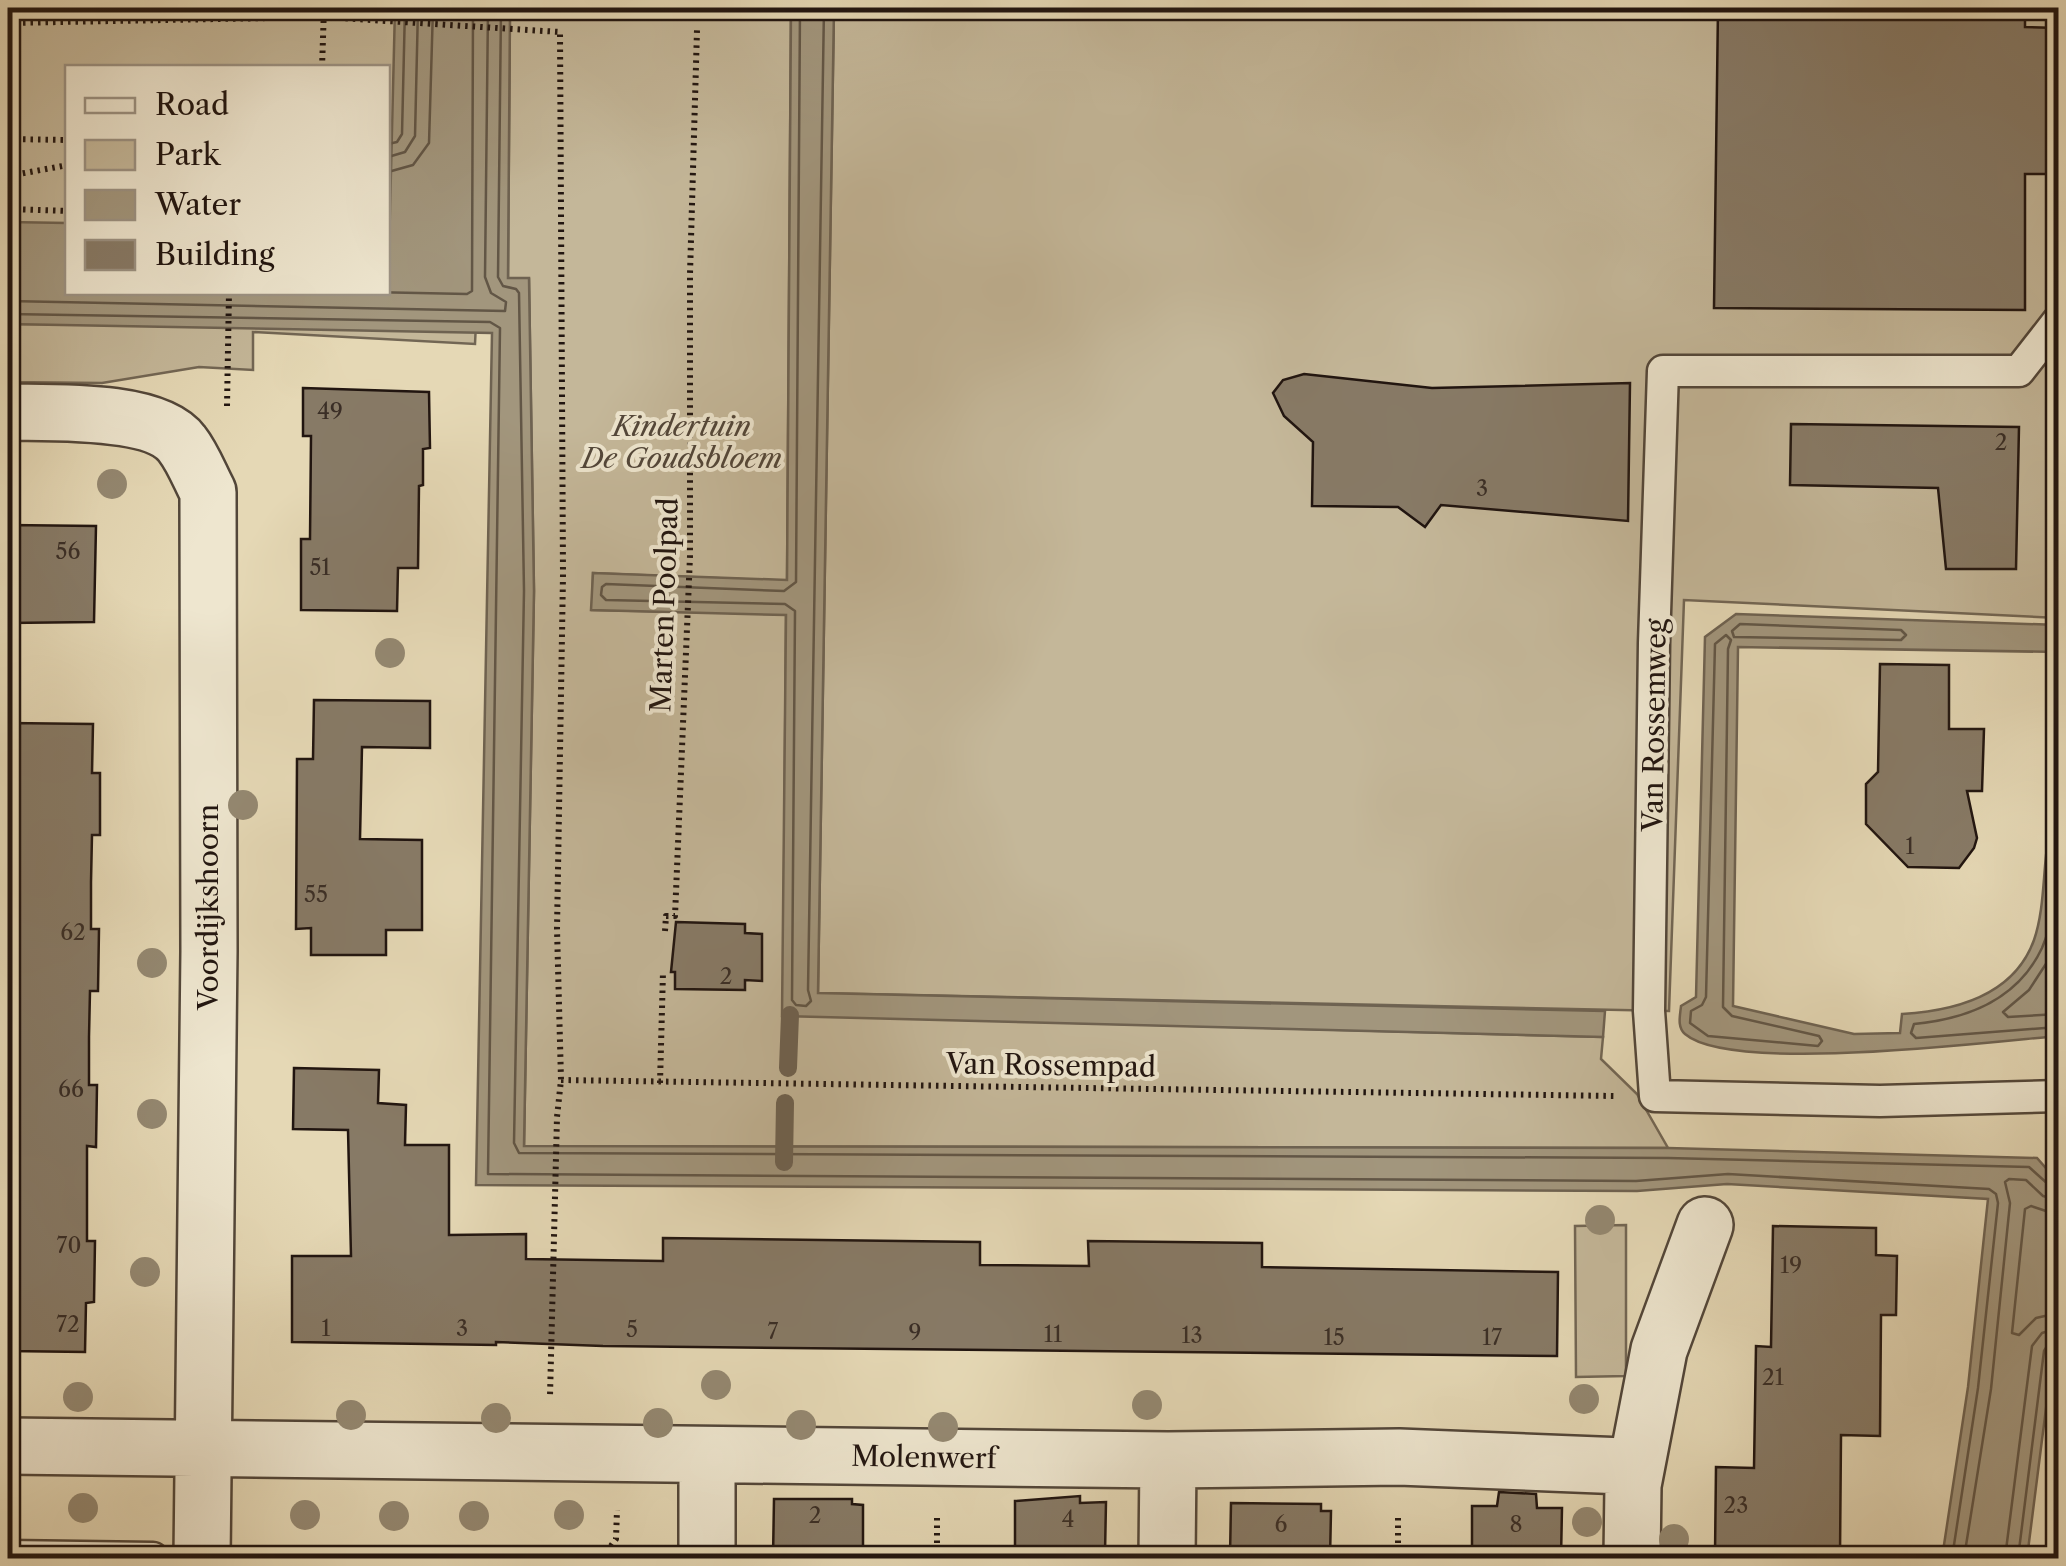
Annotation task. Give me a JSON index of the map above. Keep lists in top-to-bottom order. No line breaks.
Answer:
{"streets":{"street":["Voordijkshoorn","Molenwerf"],"lane":["Van Rossemweg"],"path":["Marten Poolpad","Van Rossempad"]},"crossings":[["Van Rossemweg","Van Rossempad"],["Voordijkshoorn","Molenwerf"]],"parks":["Kindertuin De Goudsbloem"],"house_numbers":["49","2","3","56","51","1","55","62","2","66","70","19","72","1","3","5","7","9","11","13","15","17","21","23","2","4","6","8"],"legend":["Road","Park","Water","Building"]}
